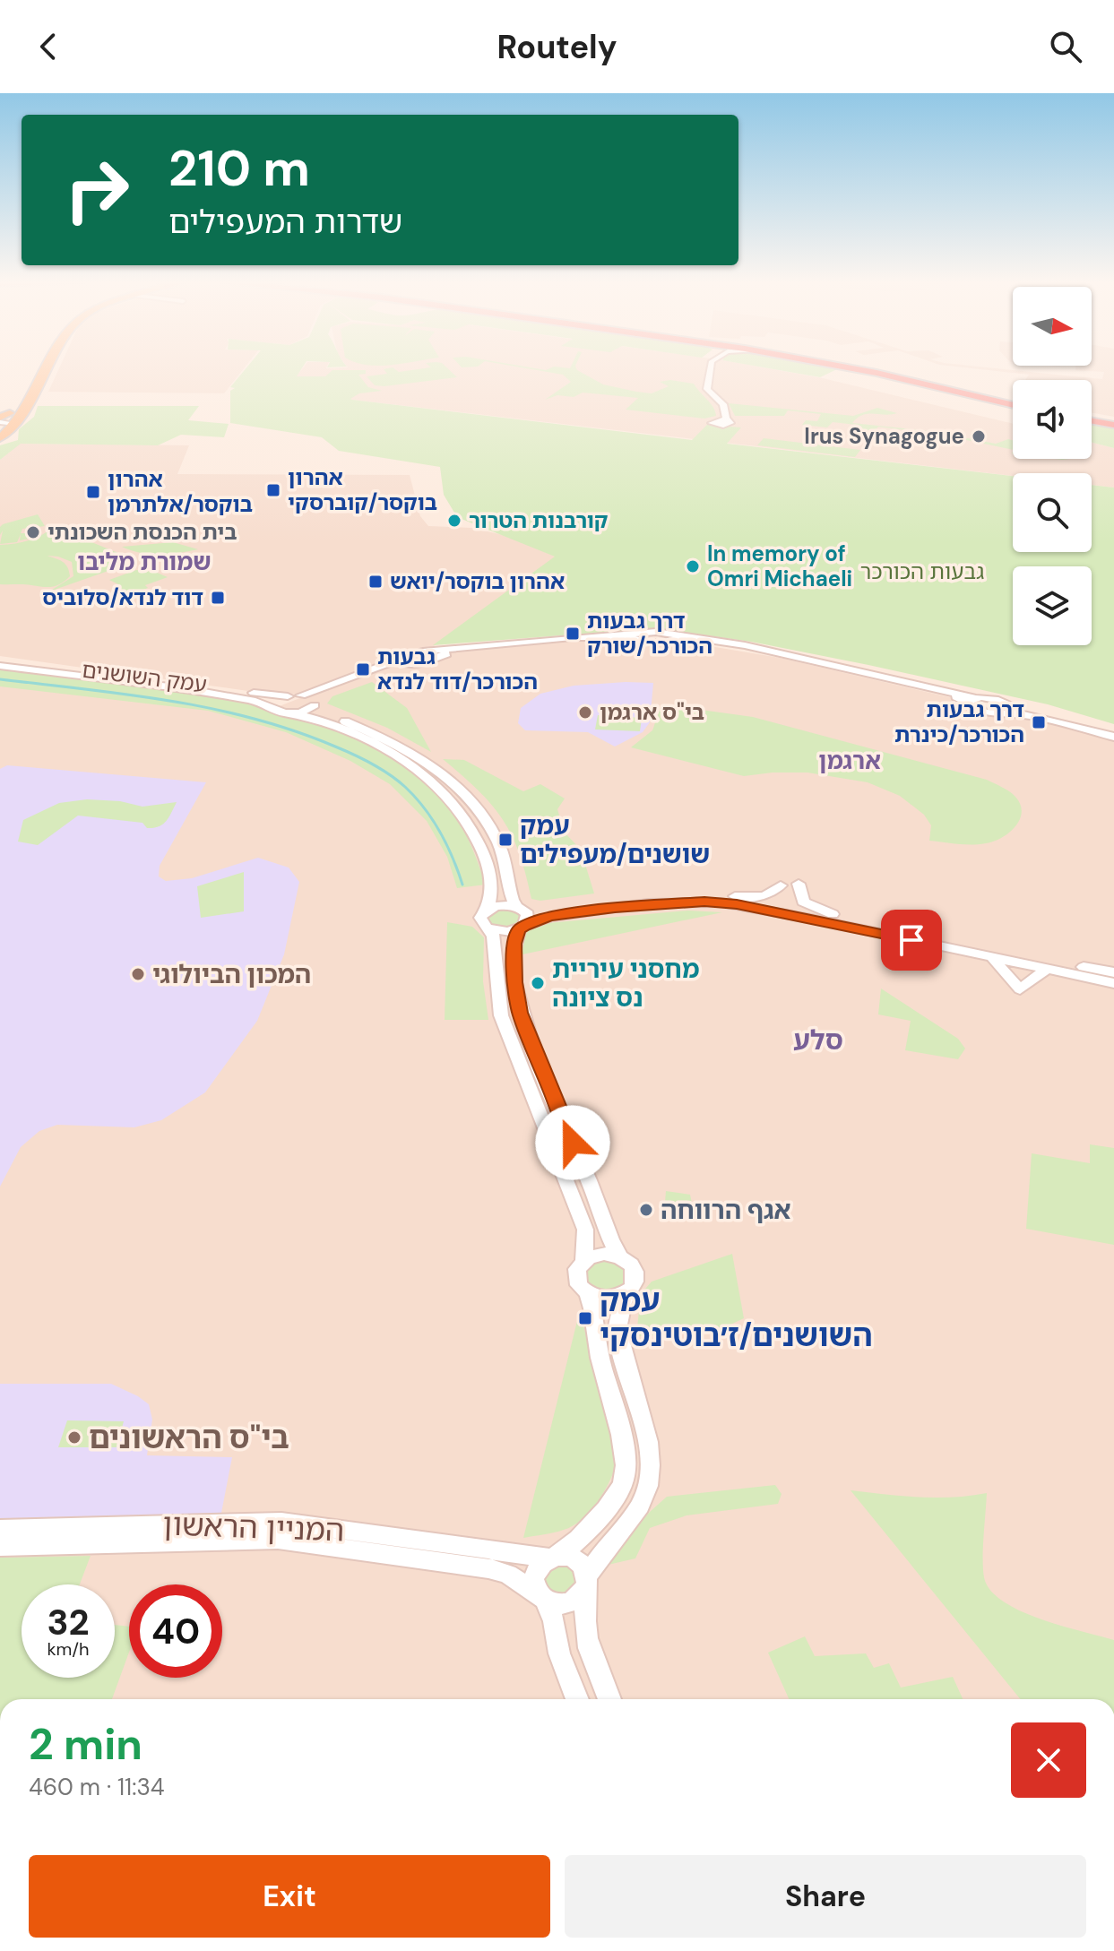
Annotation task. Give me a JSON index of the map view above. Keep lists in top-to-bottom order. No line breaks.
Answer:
{"streets":{"street":["עמק השושנים","המניין הראשון"]},"districts":["שמורת מליבו","ארגמן","סלע"],"parks":["גבעות הכורכר"],"places":{"other":["Irus Synagogue","קורבנות הטרור","בית הכנסת השכונתי","In memory of Omri Michaeli","בי\"ס ארגמן","המכון הביולוגי","מחסני עיריית נס ציונה","אגף הרווחה","בי\"ס הראשונים"],"transit":["אהרון בוקסר/קוברסקי","אהרון בוקסר/אלתרמן","אהרון בוקסר/יואש","דוד לנדא/סלוביס","דרך גבעות הכורכר/שורק","גבעות הכורכר/דוד לנדא","דרך גבעות הכורכר/כינרת","עמק שושנים/מעפילים","עמק השושנים/ז׳בוטינסקי"]},"north":"right","page":{"header":"Routely","turn":["210 m","שדרות המעפילים"],"speed":"32 km/h","limit":"40","heading":["2 min","460 m · 11:34"],"buttons":["Exit","Share"]}}
